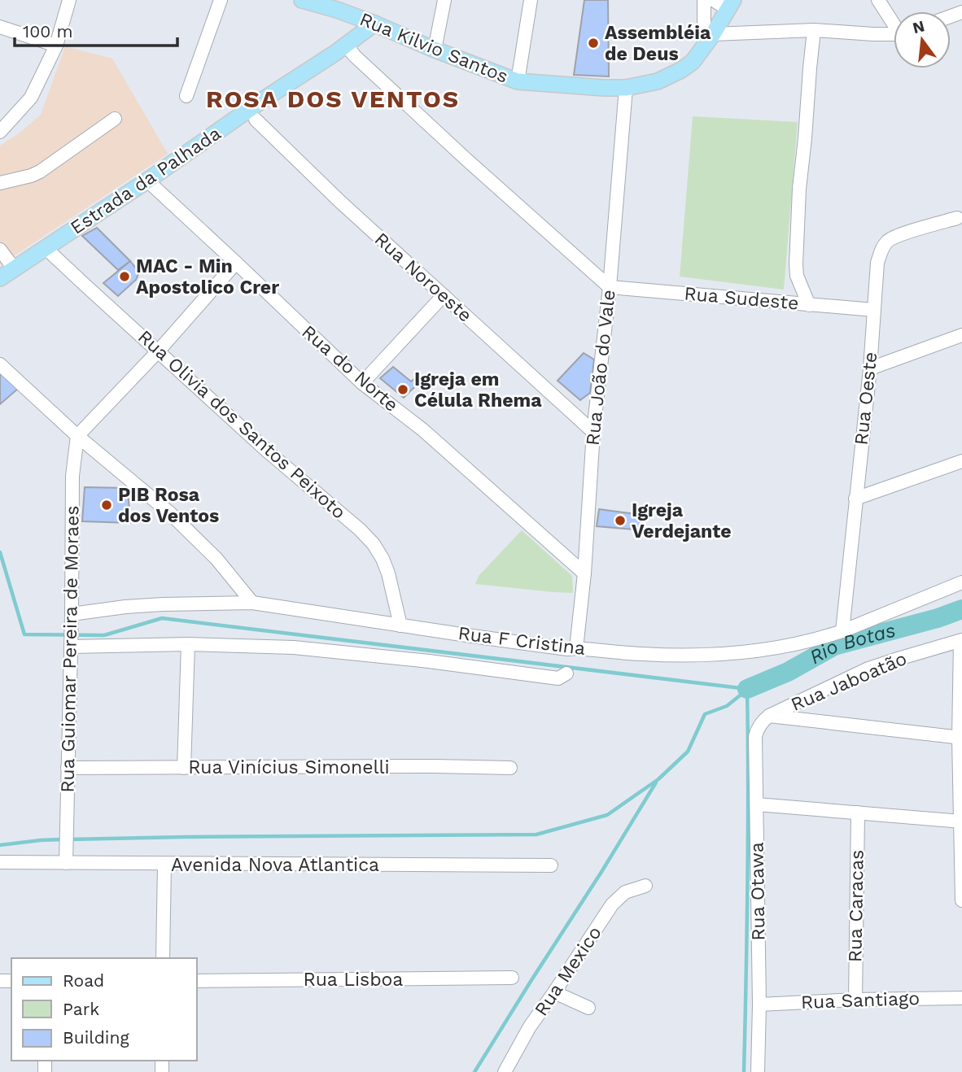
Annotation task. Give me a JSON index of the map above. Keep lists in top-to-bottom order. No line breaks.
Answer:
{"streets":{"main road":["Rua Kilvio Santos","Estrada da Palhada"],"street":["Rua Noroeste","Rua Sudeste","Rua João do Vale","Rua do Norte","Rua Oeste","Rua Olivia dos Santos Peixoto","Rua F Cristina","Rua Guiomar Pereira de Moraes","Rua Jaboatão","Rua Vinícius Simonelli","Avenida Nova Atlantica","Rua Otawa","Rua Caracas","Rua Mexico","Rua Lisboa","Rua Santiago"]},"crossings":[["Rua Kilvio Santos","Estrada da Palhada"],["Rua Kilvio Santos","Rua João do Vale"],["Estrada da Palhada","Rua do Norte"],["Estrada da Palhada","Rua Olivia dos Santos Peixoto"],["Rua Noroeste","Rua João do Vale"],["Rua Sudeste","Rua João do Vale"],["Rua Sudeste","Rua Oeste"],["Rua João do Vale","Rua do Norte"],["Rua João do Vale","Rua F Cristina"],["Rua Oeste","Rua F Cristina"],["Rua Olivia dos Santos Peixoto","Rua F Cristina"],["Rua F Cristina","Rua Guiomar Pereira de Moraes"],["Rua Guiomar Pereira de Moraes","Rua Vinícius Simonelli"],["Rua Guiomar Pereira de Moraes","Avenida Nova Atlantica"],["Rua Jaboatão","Rua Otawa"],["Rua Otawa","Rua Santiago"],["Rua Caracas","Rua Santiago"]],"districts":["ROSA DOS VENTOS"],"water":["Rio Botas"],"places":["Assembléia de Deus","MAC - Min Apostolico Crer","Igreja em Célula Rhema","PIB Rosa dos Ventos","Igreja Verdejante"],"legend":["Road","Park","Building"],"scale_bar":"100 m","north":"top"}
